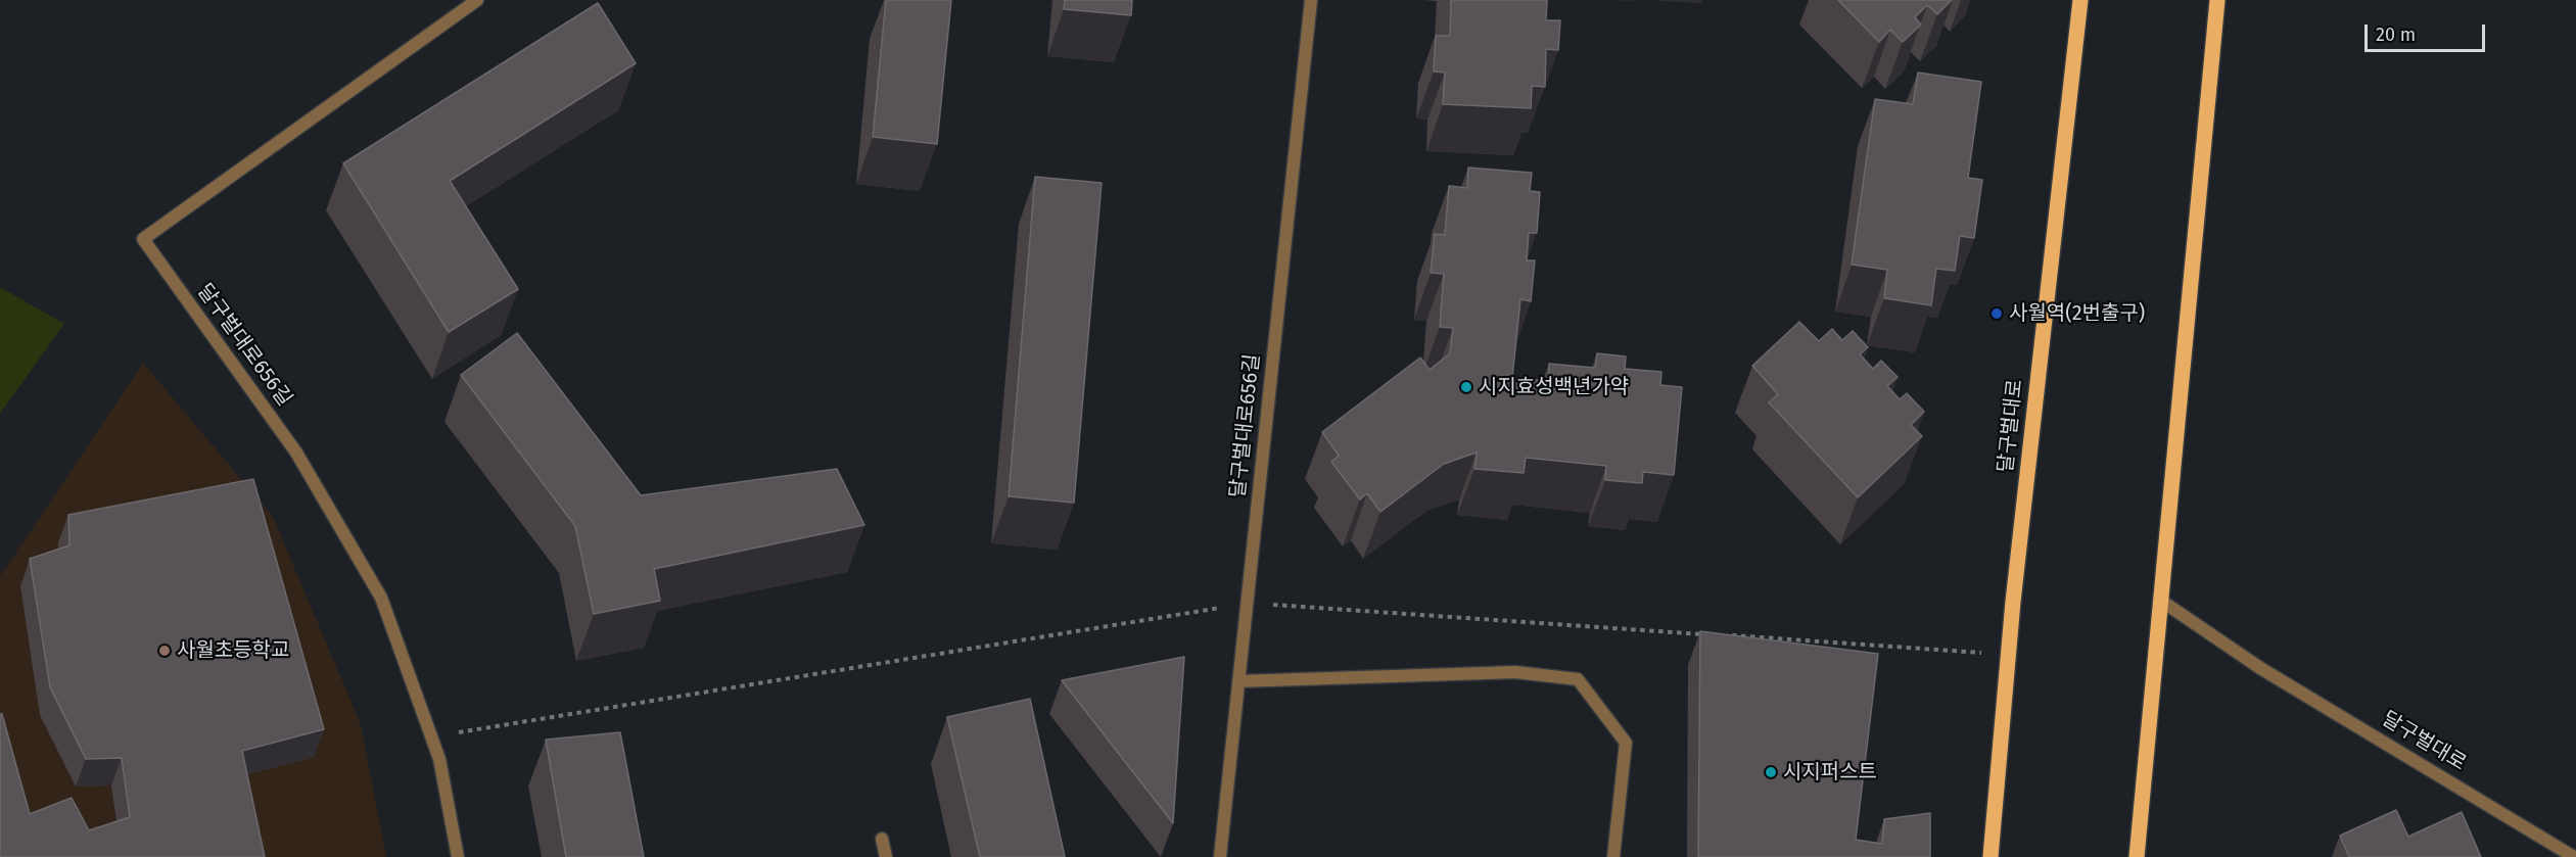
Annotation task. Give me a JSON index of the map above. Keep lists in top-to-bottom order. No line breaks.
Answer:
{"streets":{"main road":["달구벌대로"],"street":["달구벌대로656길"]},"places":["사월역(2번출구)","시지효성백년가약","사월초등학교","시지퍼스트"],"scale_bar":"20 m"}
